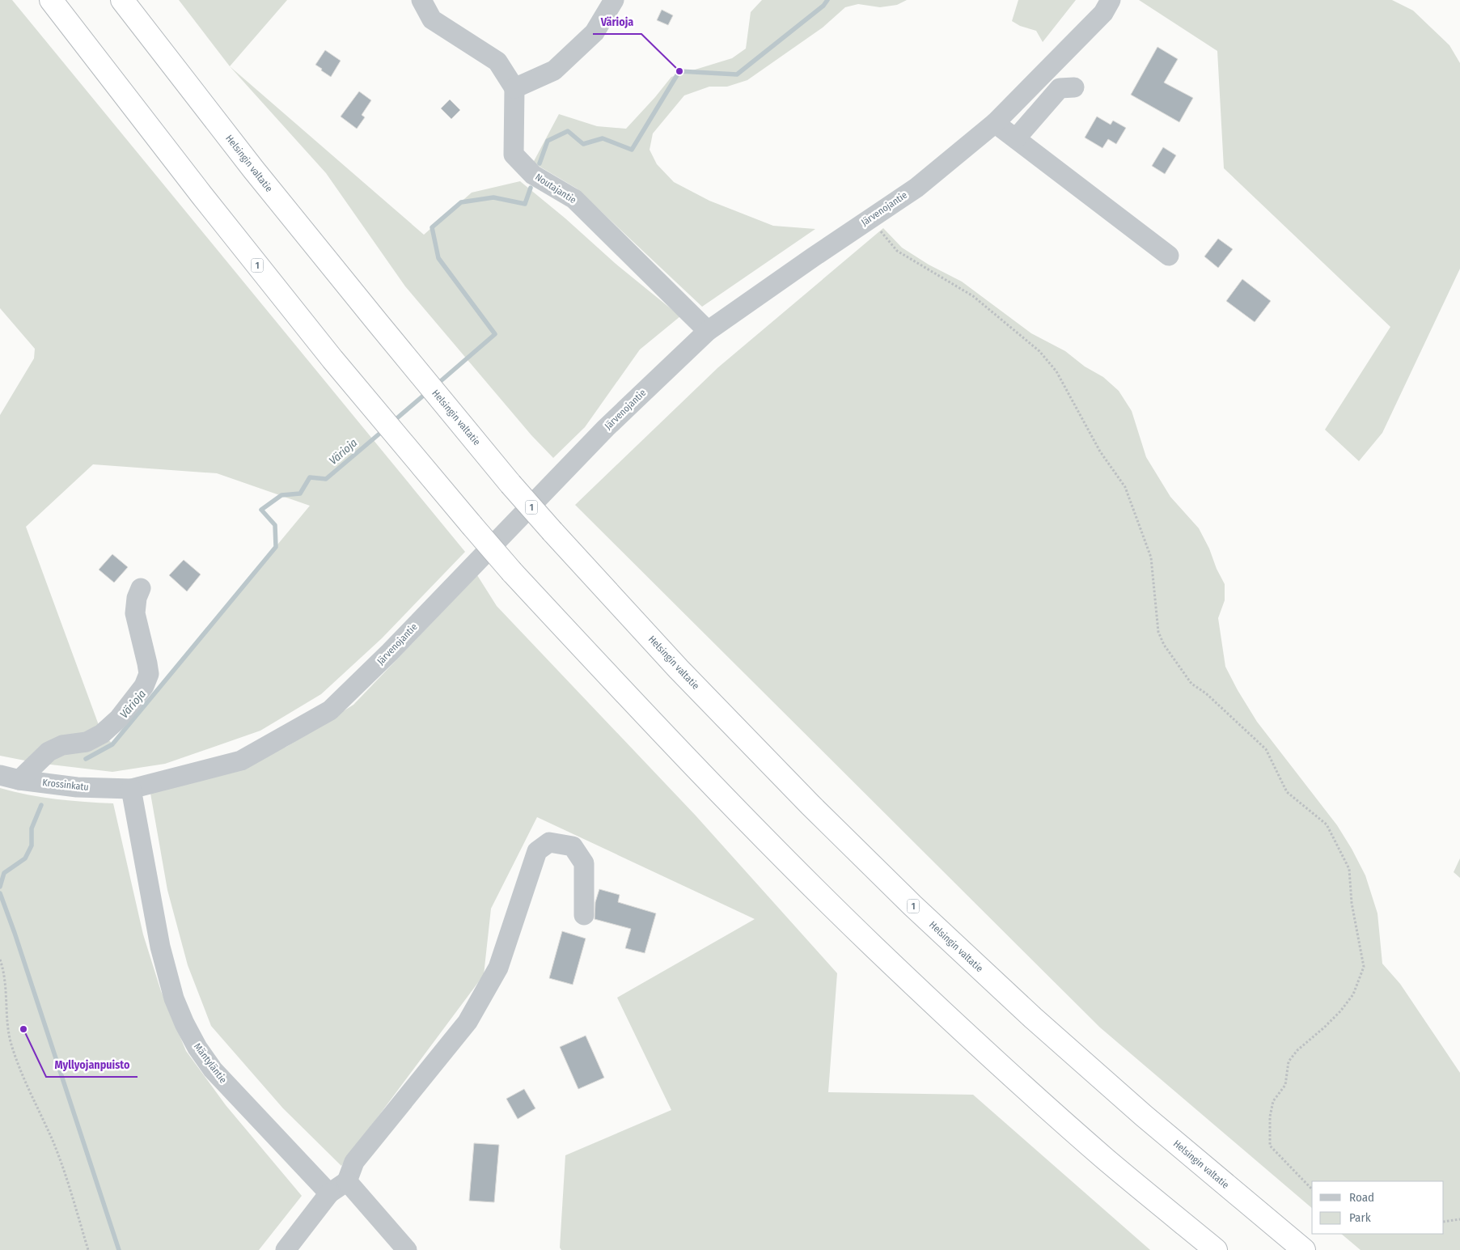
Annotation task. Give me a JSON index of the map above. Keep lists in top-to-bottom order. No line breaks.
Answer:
{"streets":{"highway":["Helsingin valtatie","1"],"street":["Noutajantie","Järvenojantie","Krossinkatu","Mäntyläntie"]},"crossings":[["Noutajantie","Järvenojantie"],["Järvenojantie","Krossinkatu"],["Järvenojantie","Mäntyläntie"],["Krossinkatu","Mäntyläntie"]],"water":["Värioja"],"places":["Värioja","Myllyojanpuisto"],"legend":["Road","Park"]}
